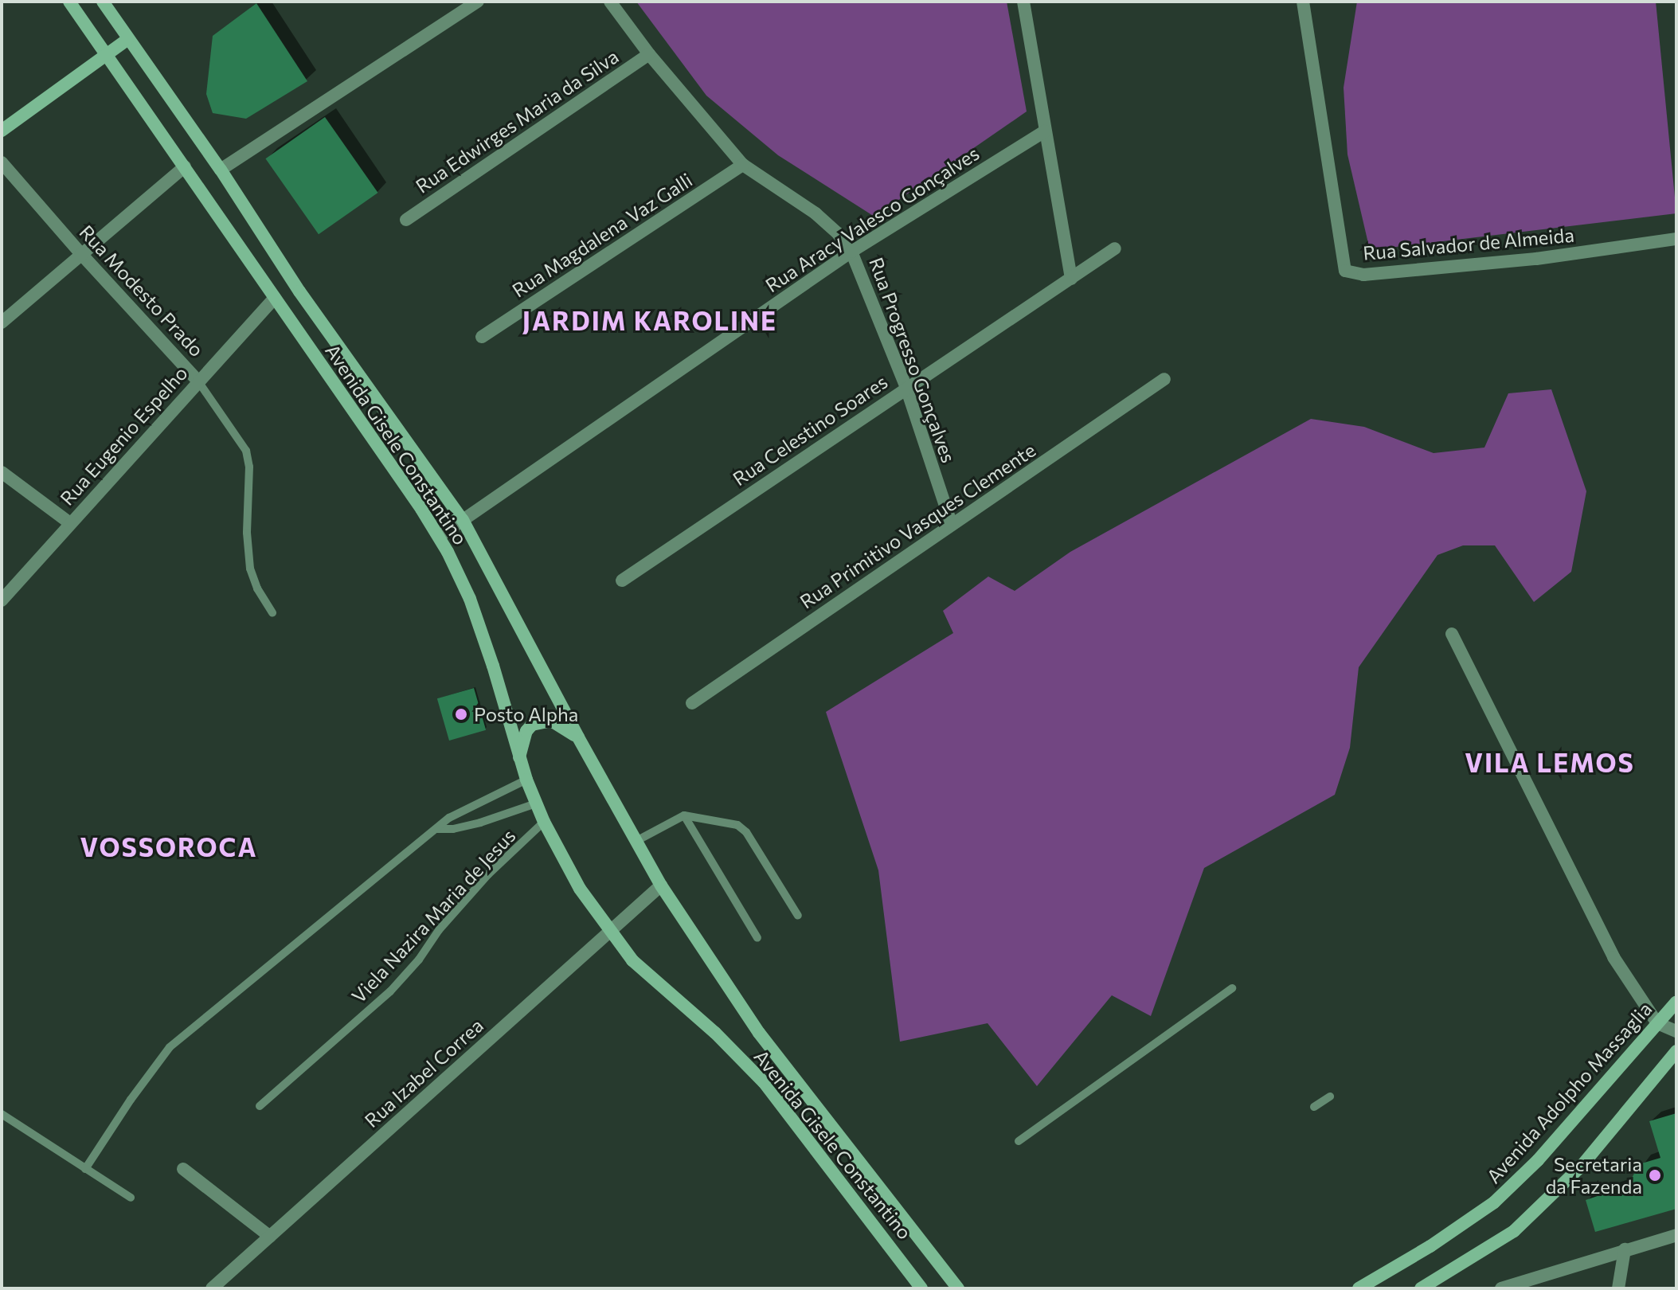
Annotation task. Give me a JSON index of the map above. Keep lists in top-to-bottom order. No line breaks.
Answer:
{"streets":{"main road":["Avenida Gisele Constantino","Avenida Adolpho Massaglia"],"street":["Rua Edwirges Maria da Silva","Rua Aracy Valesco Gonçalves","Rua Magdalena Vaz Galli","Rua Salvador de Almeida","Rua Modesto Prado","Rua Progresso Gonçalves","Rua Celestino Soares","Rua Eugenio Espelho","Rua Primitivo Vasques Clemente","Rua Izabel Correa"],"lane":["Viela Nazira Maria de Jesus"]},"crossings":[["Rua Edwirges Maria da Silva","Rua Progresso Gonçalves"],["Rua Aracy Valesco Gonçalves","Rua Progresso Gonçalves"],["Rua Aracy Valesco Gonçalves","Avenida Gisele Constantino"],["Rua Magdalena Vaz Galli","Rua Progresso Gonçalves"],["Rua Modesto Prado","Rua Eugenio Espelho"],["Rua Progresso Gonçalves","Rua Celestino Soares"],["Rua Progresso Gonçalves","Rua Primitivo Vasques Clemente"],["Rua Eugenio Espelho","Avenida Gisele Constantino"],["Avenida Gisele Constantino","Viela Nazira Maria de Jesus"],["Avenida Gisele Constantino","Rua Izabel Correa"]],"districts":["JARDIM KAROLINE","VILA LEMOS","VOSSOROCA"],"places":["Posto Alpha","Secretaria da Fazenda"]}
